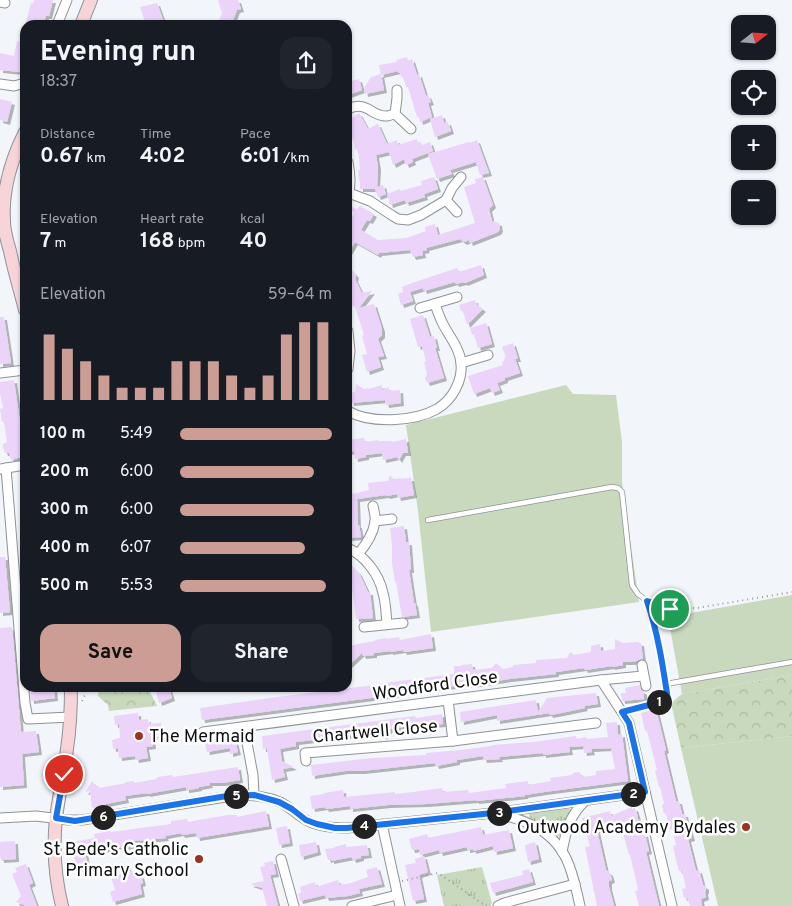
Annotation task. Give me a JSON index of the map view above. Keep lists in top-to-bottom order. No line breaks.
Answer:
{"streets":{"street":["Woodford Close","Chartwell Close"]},"crossings":[["Woodford Close","Chartwell Close"]],"places":["The Mermaid","Outwood Academy Bydales","St Bede's Catholic Primary School"],"north":"right","page":{"map_buttons":["+","−"],"heading":["Evening run","18:37"],"stats":[["Distance","0.67 km"],["Time","4:02"],["Pace","6:01 /km"],["Elevation","7 m"],["Heart rate","168 bpm"],["kcal","40"]],"chart":["Elevation","59–64 m"],"list":[{"name":"100 m","note":"5:49"},{"name":"200 m","note":"6:00"},{"name":"300 m","note":"6:00"},{"name":"400 m","note":"6:07"},{"name":"500 m","note":"5:53"}],"buttons":["Save","Share"],"pins":["1","2","5","3","6","4"]}}
